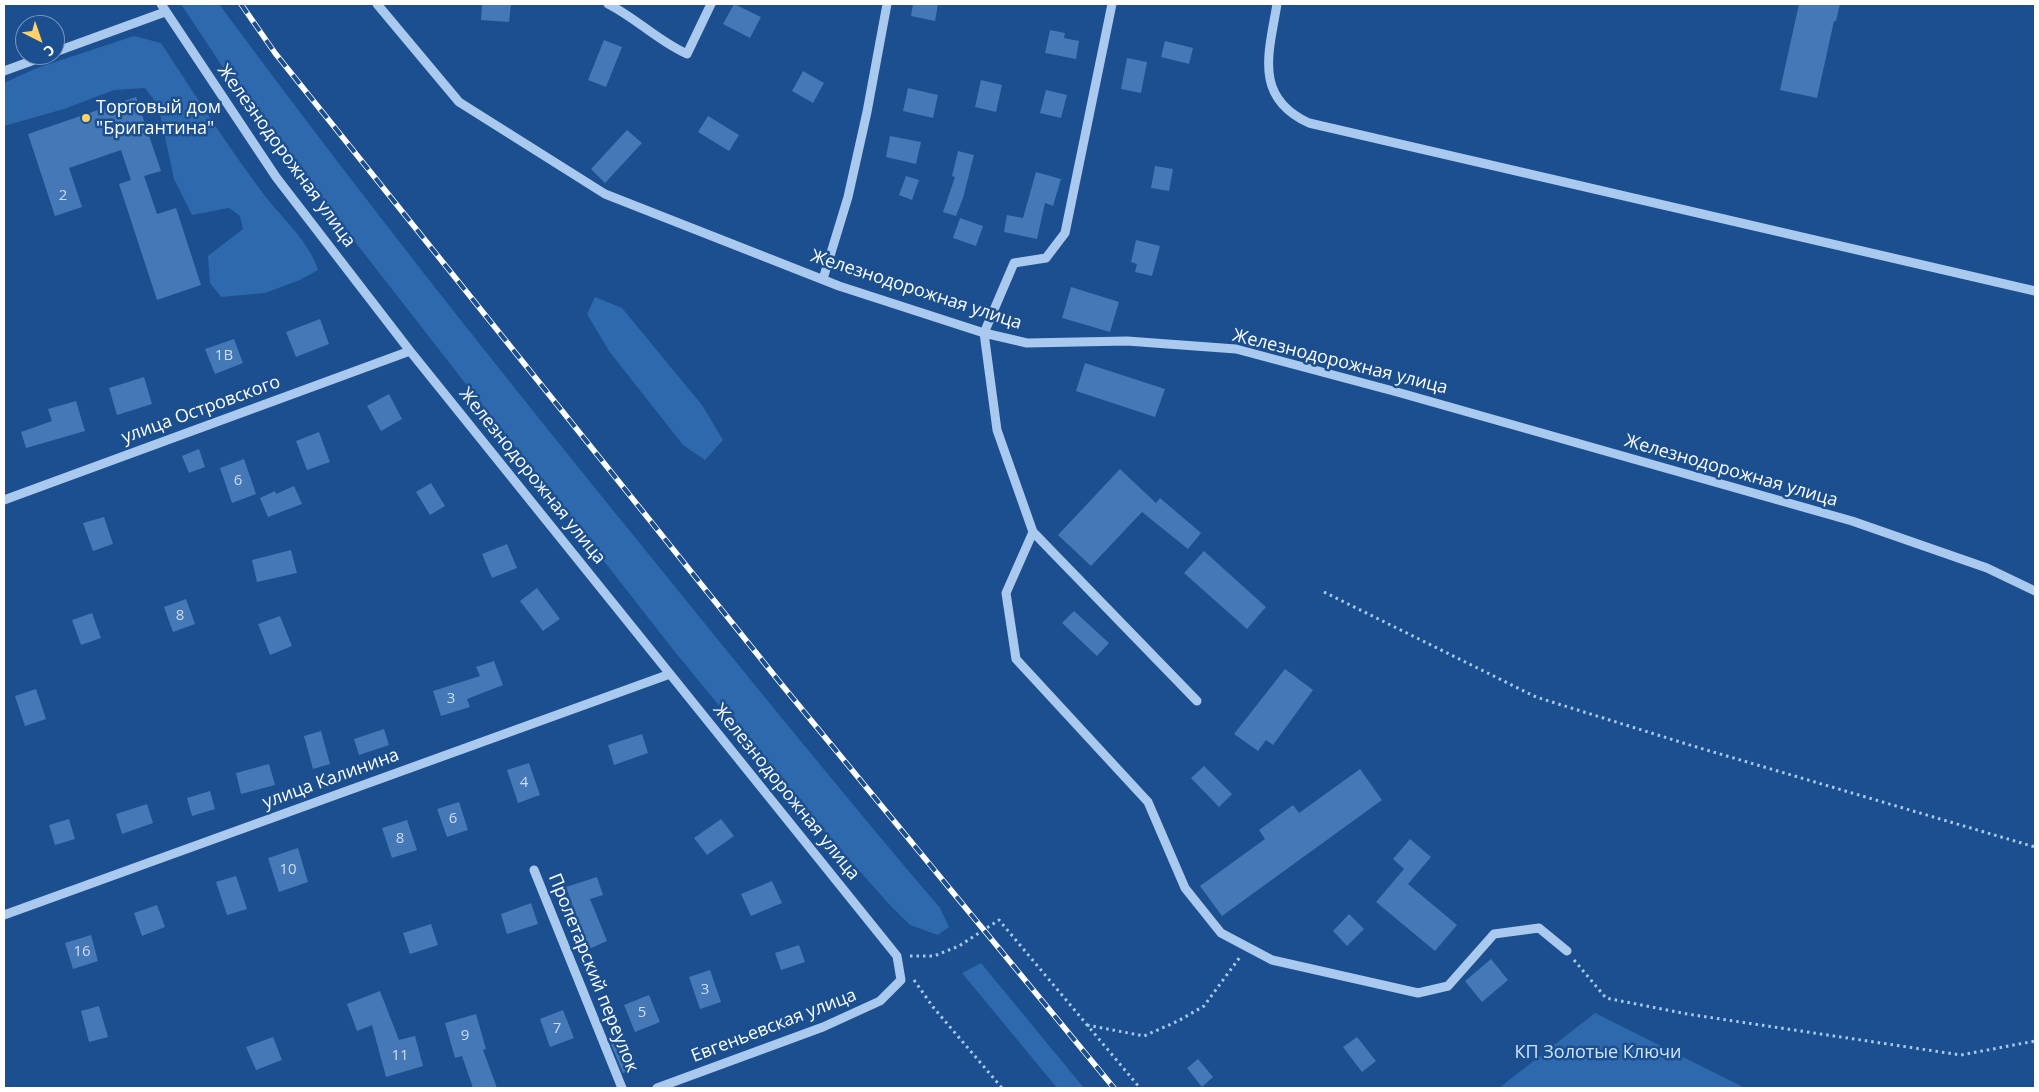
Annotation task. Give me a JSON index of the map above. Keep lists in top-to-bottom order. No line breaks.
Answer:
{"streets":{"street":["Железнодорожная улица","улица Островского","улица Калинина","Пролетарский переулок","Евгеньевская улица"]},"crossings":[["Железнодорожная улица","улица Островского"],["Железнодорожная улица","улица Калинина"],["Железнодорожная улица","Евгеньевская улица"]],"parks":["КП Золотые Ключи"],"places":["Торговый дом \"Бригантина\""],"house_numbers":["2","1В","6","8","3","4","6","8","10","16","3","5","7","9","11"],"north":"bottom right"}
